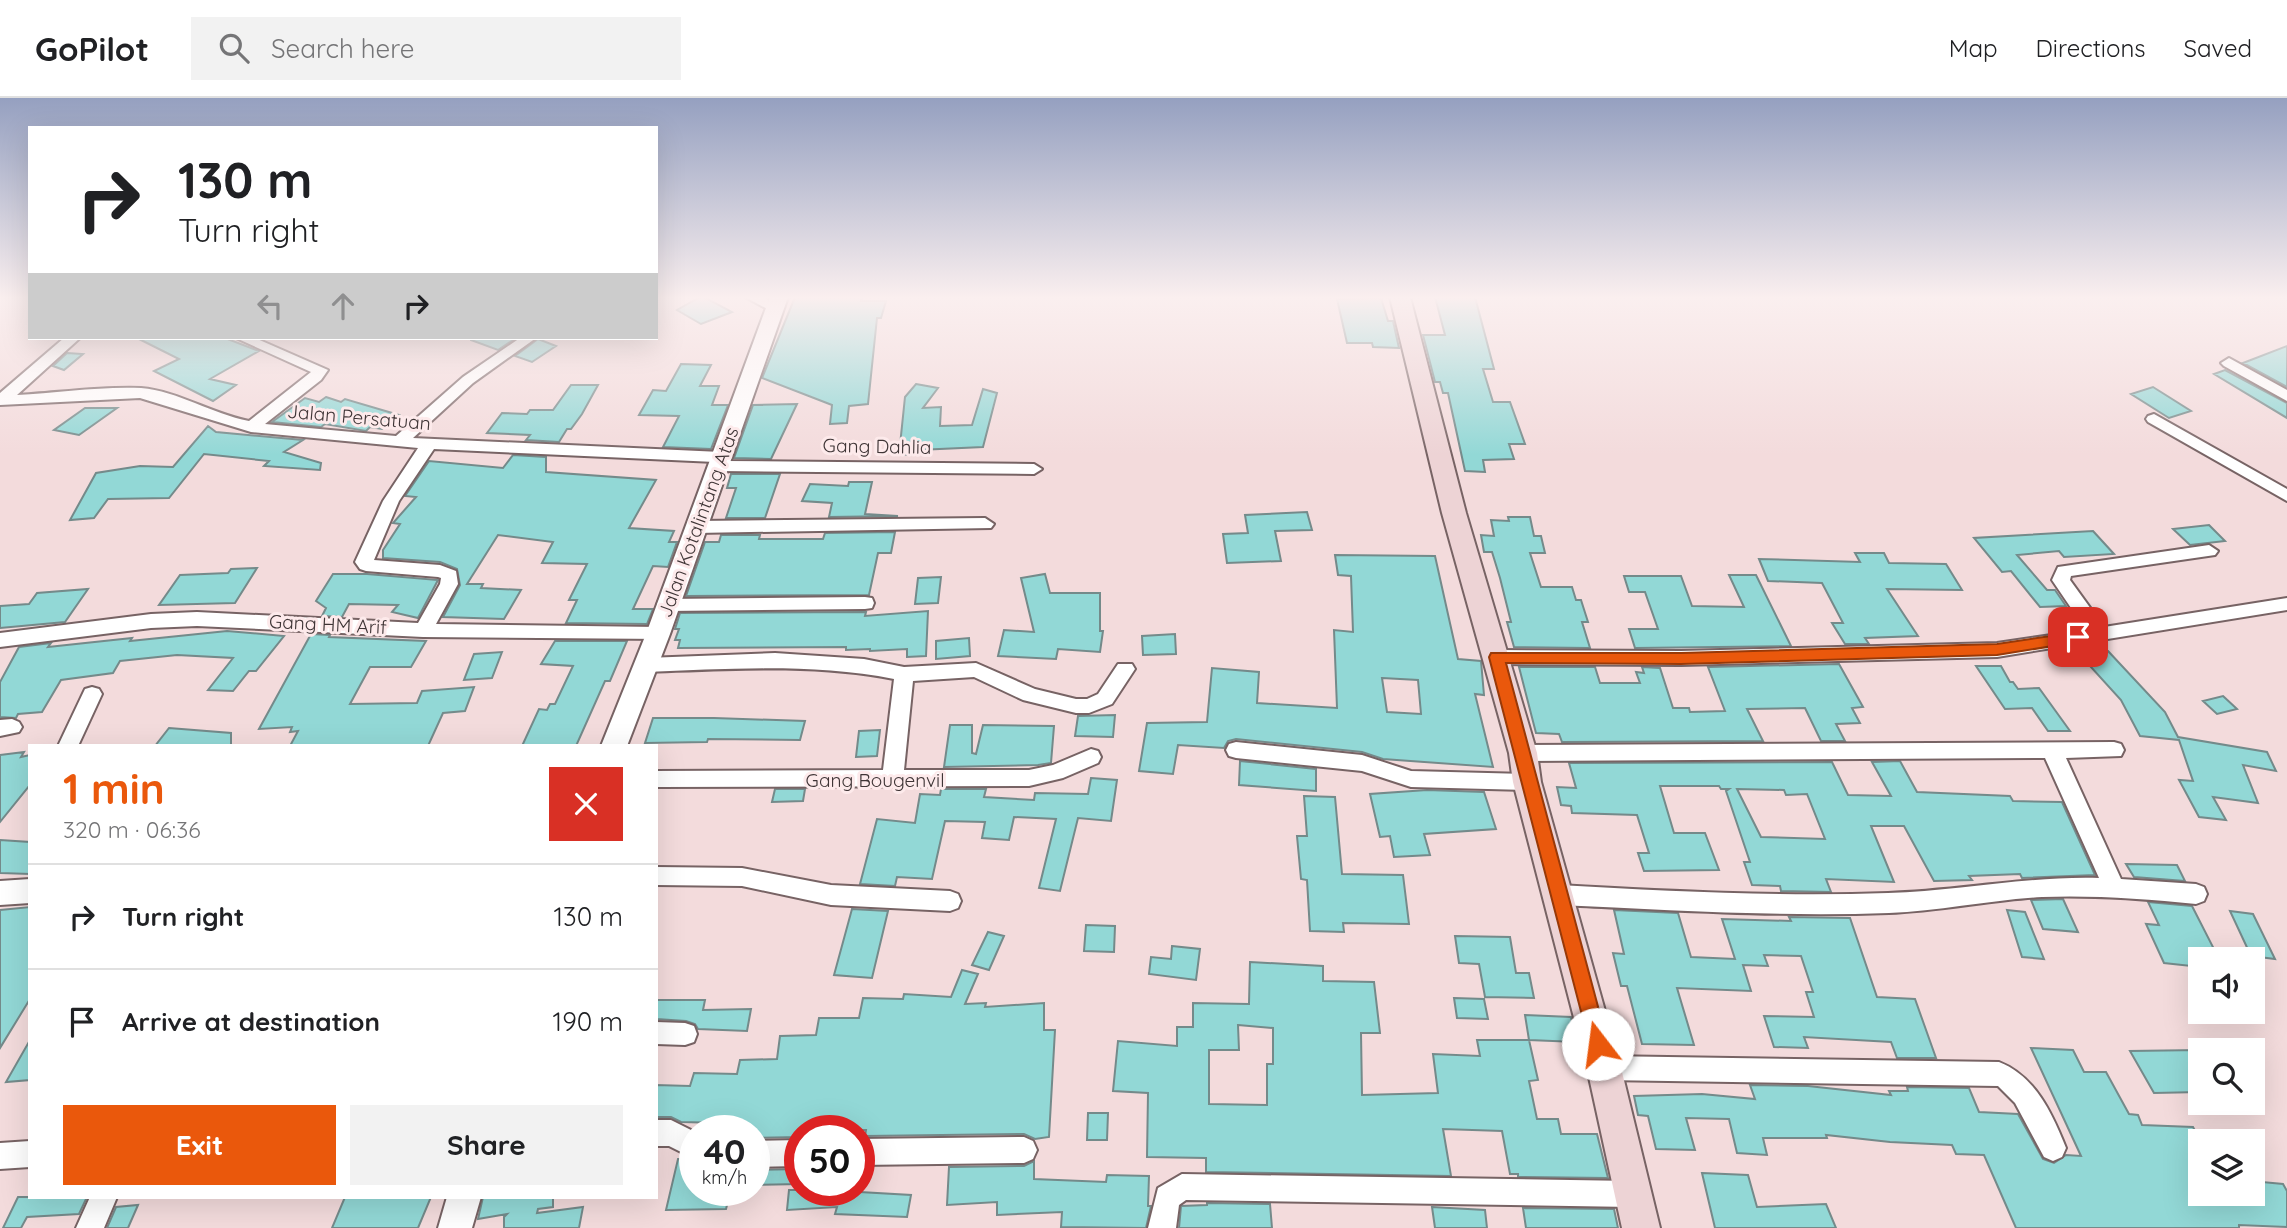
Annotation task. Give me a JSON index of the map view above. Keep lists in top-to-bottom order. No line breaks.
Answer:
{"streets":{"street":["Jalan Persatuan","Gang Dahlia","Jalan Kotalintang Atas","Gang HM Arif","Gang Bougenvil"]},"crossings":[["Jalan Persatuan","Gang Dahlia"],["Jalan Persatuan","Jalan Kotalintang Atas"],["Gang Dahlia","Jalan Kotalintang Atas"],["Jalan Kotalintang Atas","Gang HM Arif"]],"page":{"header":"GoPilot","search":"Search here","nav":["Map","Directions","Saved"],"turn":["130 m","Turn right"],"heading":["1 min","320 m · 06:36"],"list":[{"name":"Turn right","value":"130 m"},{"name":"Arrive at destination","value":"190 m"}],"buttons":["Exit","Share"],"speed":"40 km/h","limit":"50"}}
